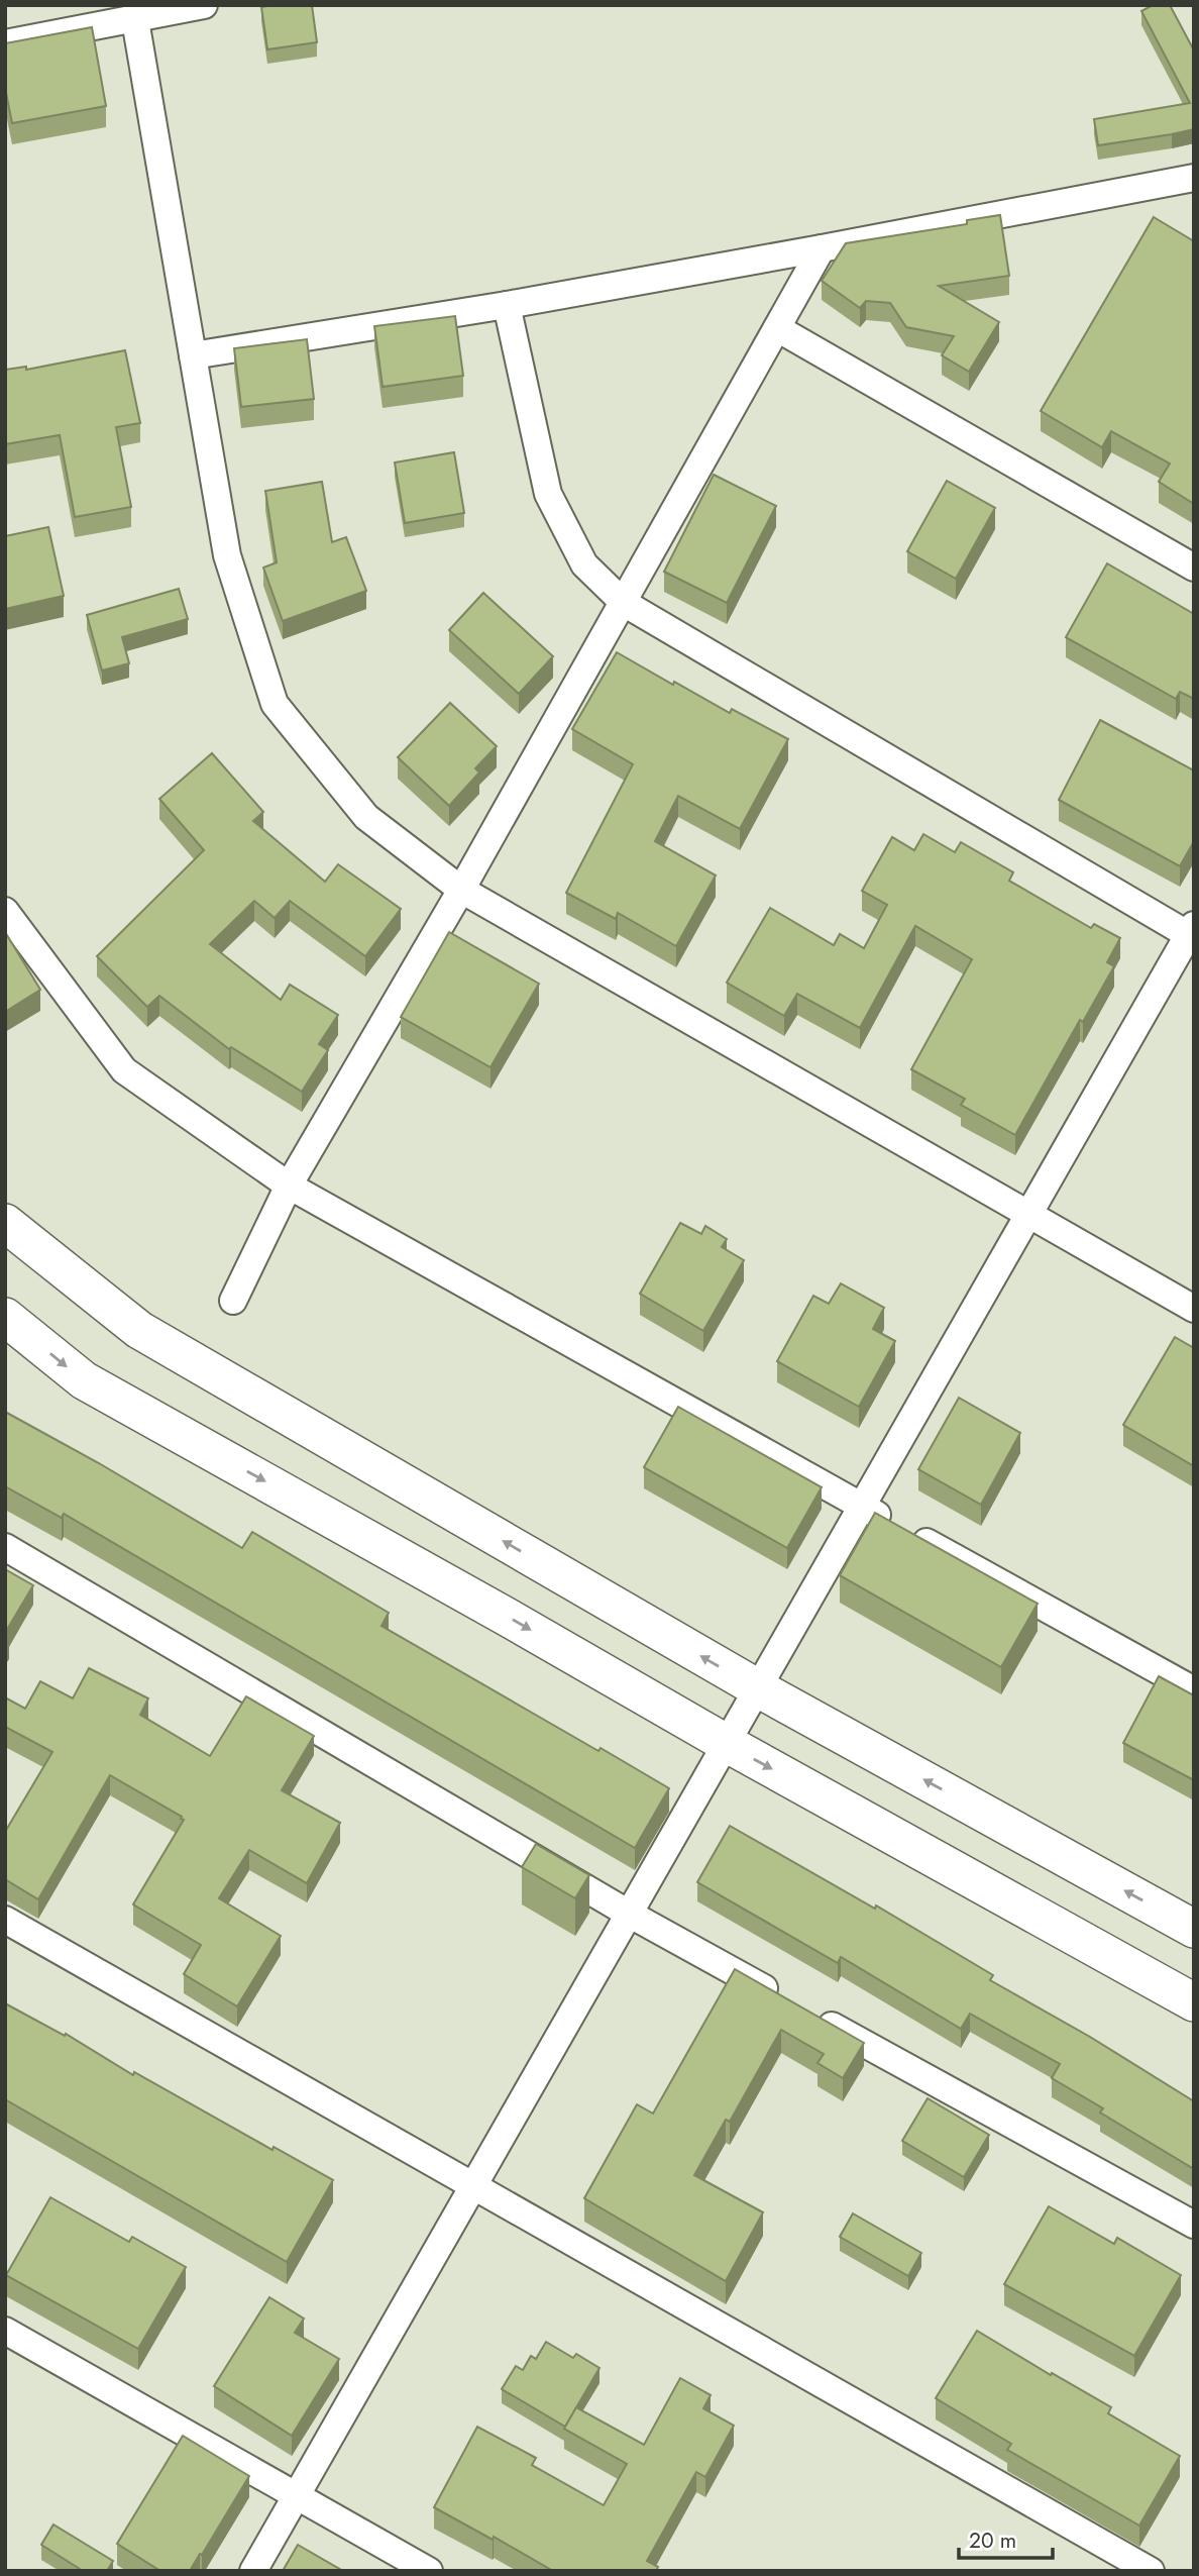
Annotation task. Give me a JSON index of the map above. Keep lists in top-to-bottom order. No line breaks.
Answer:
{"scale_bar":"20 m"}
